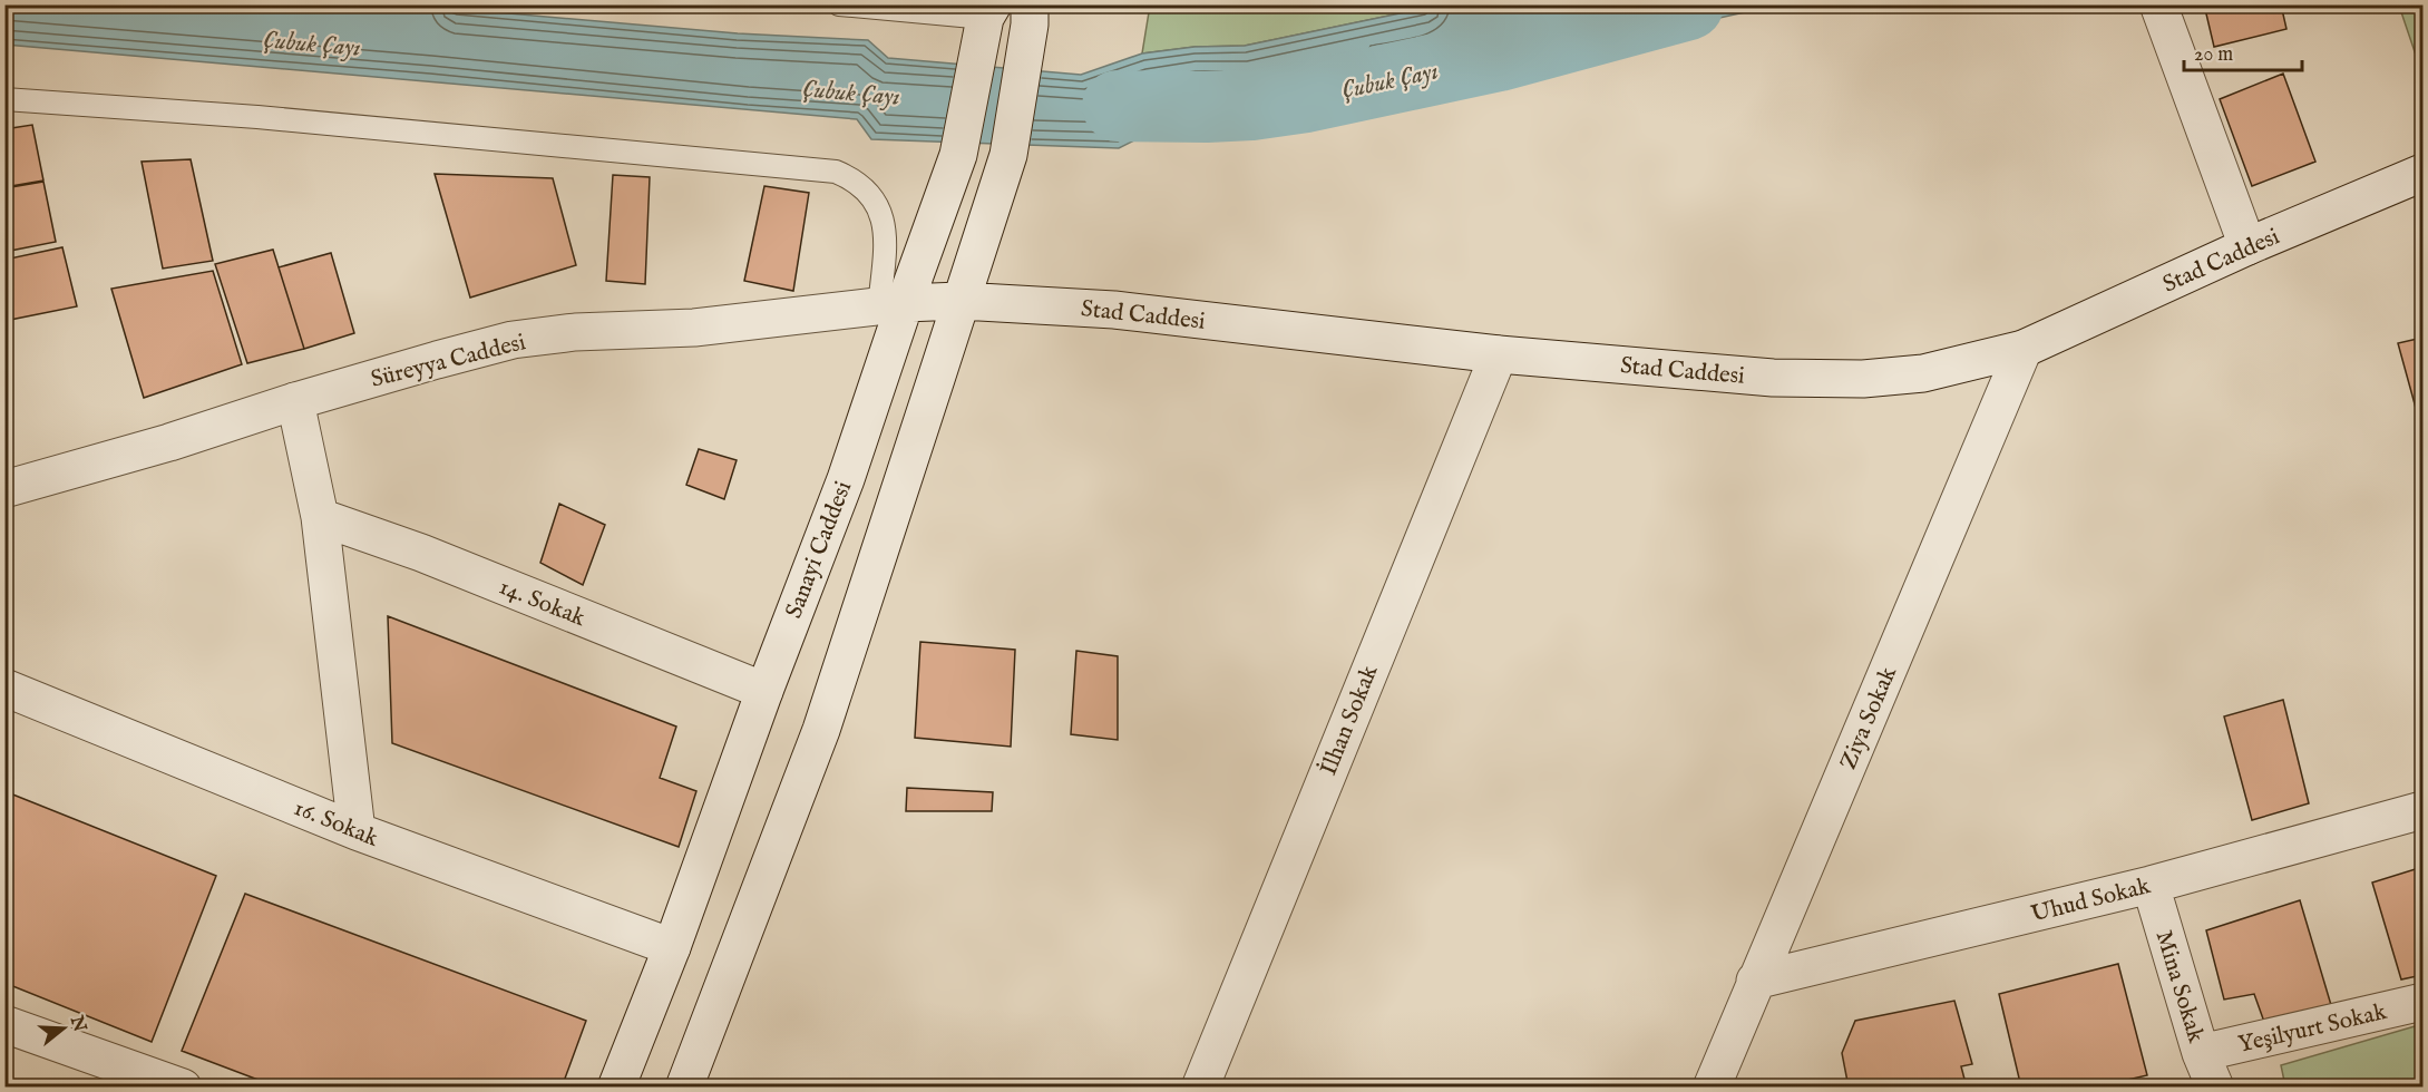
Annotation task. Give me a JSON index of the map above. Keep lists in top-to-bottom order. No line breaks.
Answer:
{"streets":{"street":["Stad Caddesi","Süreyya Caddesi","Sanayi Caddesi","14. Sokak","Ziya Sokak","İlhan Sokak","16. Sokak","Uhud Sokak","Mina Sokak","Yeşilyurt Sokak"]},"crossings":[["Stad Caddesi","Süreyya Caddesi"],["Stad Caddesi","Sanayi Caddesi"],["Stad Caddesi","Ziya Sokak"],["Stad Caddesi","İlhan Sokak"],["Süreyya Caddesi","Sanayi Caddesi"],["Sanayi Caddesi","14. Sokak"],["Sanayi Caddesi","16. Sokak"],["Ziya Sokak","Uhud Sokak"],["Uhud Sokak","Mina Sokak"],["Mina Sokak","Yeşilyurt Sokak"]],"water":["Çubuk Çayı"],"scale_bar":"20 m","north":"right"}
